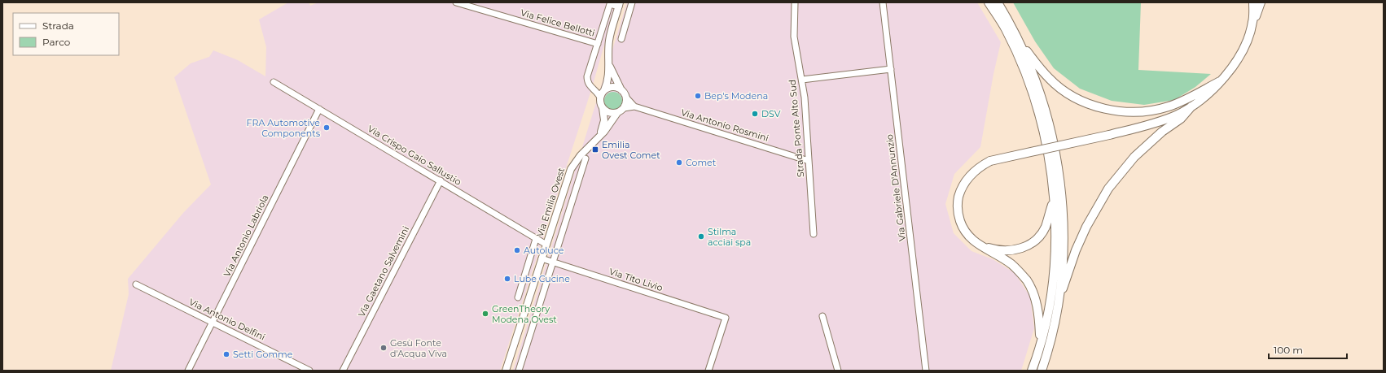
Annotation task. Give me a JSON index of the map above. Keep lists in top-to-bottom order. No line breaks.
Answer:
{"streets":{"main road":["Via Emilia Ovest"],"street":["Via Felice Bellotti","Via Antonio Rosmini","Strada Ponte Alto Sud","Via Crispo Gaio Sallustio","Via Gabriele D'Annunzio","Via Antonio Labriola","Via Gaetano Salvemini","Via Tito Livio","Via Antonio Delfini"]},"crossings":[["Via Antonio Rosmini","Strada Ponte Alto Sud"],["Via Crispo Gaio Sallustio","Via Emilia Ovest"],["Via Crispo Gaio Sallustio","Via Antonio Labriola"],["Via Crispo Gaio Sallustio","Via Gaetano Salvemini"],["Via Emilia Ovest","Via Tito Livio"],["Via Antonio Labriola","Via Antonio Delfini"]],"places":{"other":["Bep's Modena","DSV","FRA Automotive Components","Comet","Stilma acciai spa","Autoluce","Lube Cucine","GreenTheory Modena Ovest","Gesù Fonte d'Acqua Viva","Setti Gomme"],"transit":["Emilia Ovest Comet"]},"legend":["Strada","Parco"],"scale_bar":"100 m"}
